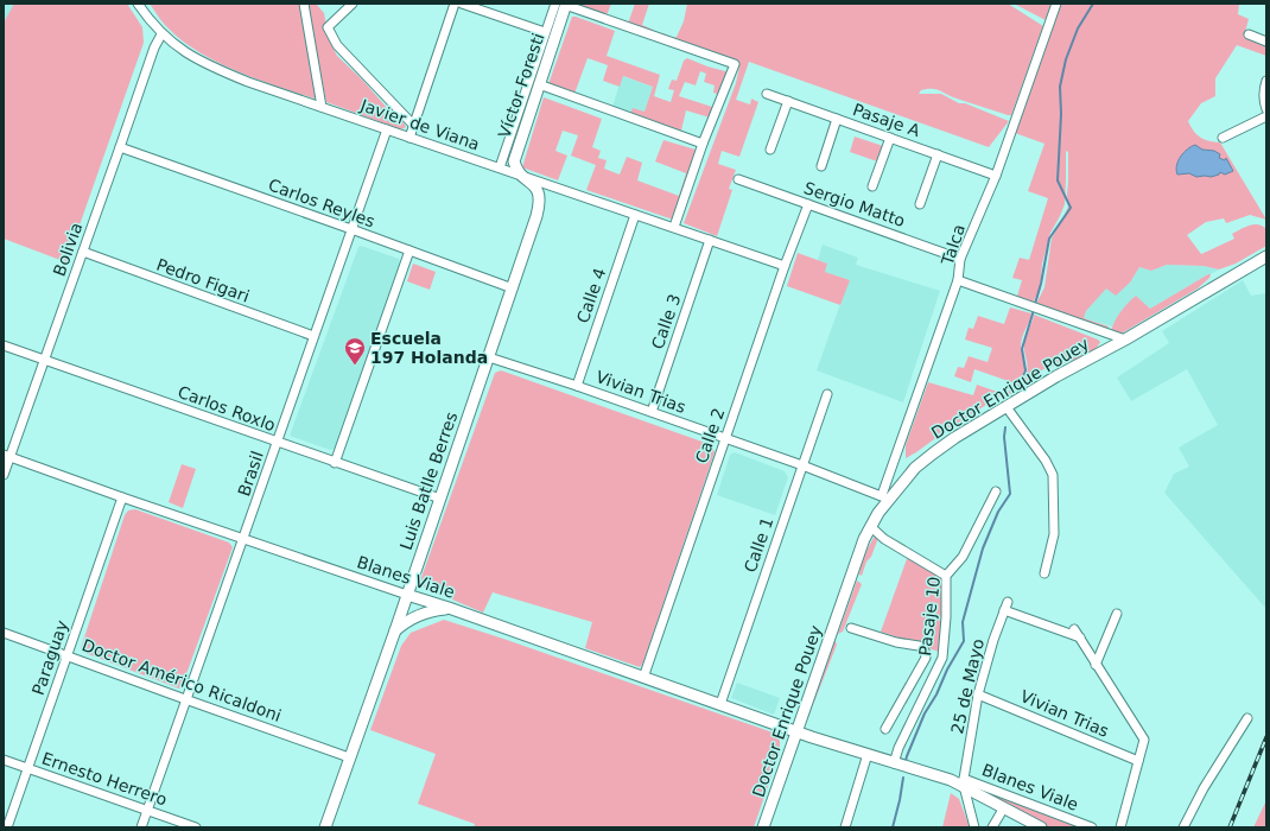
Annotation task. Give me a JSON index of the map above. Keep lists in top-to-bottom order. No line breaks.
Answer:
{"streets":{"street":["Víctor Foresti","Pasaje A","Javier de Viana","Carlos Reyles","Sergio Matto","Talca","Bolivia","Pedro Figari","Calle 4","Calle 3","Doctor Enrique Pouey","Vivian Trias","Carlos Roxlo","Calle 2","Brasil","Luis Batlle Berres","Calle 1","Blanes Viale","Pasaje 10","Paraguay","Doctor Américo Ricaldoni","25 de Mayo","Ernesto Herrero"]},"crossings":[["Víctor Foresti","Javier de Viana"],["Víctor Foresti","Luis Batlle Berres"],["Pasaje A","Talca"],["Javier de Viana","Bolivia"],["Javier de Viana","Calle 4"],["Javier de Viana","Calle 3"],["Javier de Viana","Calle 2"],["Javier de Viana","Brasil"],["Javier de Viana","Luis Batlle Berres"],["Carlos Reyles","Bolivia"],["Carlos Reyles","Brasil"],["Carlos Reyles","Luis Batlle Berres"],["Sergio Matto","Talca"],["Sergio Matto","Calle 2"],["Talca","Doctor Enrique Pouey"],["Talca","Vivian Trias"],["Bolivia","Pedro Figari"],["Bolivia","Carlos Roxlo"],["Bolivia","Blanes Viale"],["Pedro Figari","Brasil"],["Calle 4","Vivian Trias"],["Calle 3","Vivian Trias"],["Doctor Enrique Pouey","Vivian Trias"],["Doctor Enrique Pouey","Blanes Viale"],["Vivian Trias","Calle 2"],["Vivian Trias","Luis Batlle Berres"],["Vivian Trias","Calle 1"],["Vivian Trias","25 de Mayo"],["Carlos Roxlo","Brasil"],["Carlos Roxlo","Luis Batlle Berres"],["Calle 2","Blanes Viale"],["Brasil","Blanes Viale"],["Brasil","Doctor Américo Ricaldoni"],["Brasil","Ernesto Herrero"],["Luis Batlle Berres","Blanes Viale"],["Luis Batlle Berres","Doctor Américo Ricaldoni"],["Calle 1","Blanes Viale"],["Blanes Viale","Pasaje 10"],["Blanes Viale","Paraguay"],["Blanes Viale","25 de Mayo"],["Paraguay","Doctor Américo Ricaldoni"],["Paraguay","Ernesto Herrero"]],"places":{"school or university":["Escuela 197 Holanda"]}}
